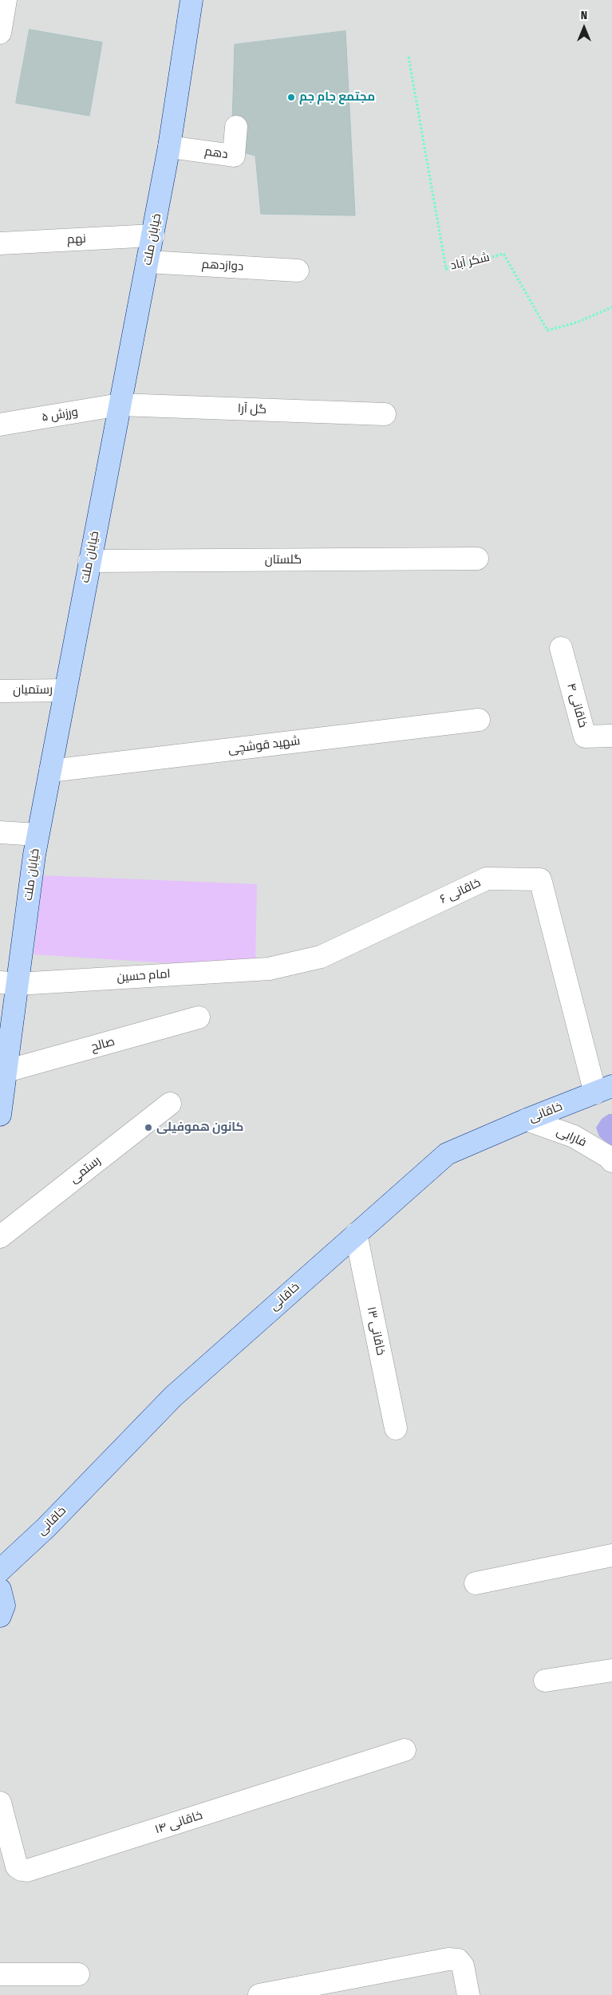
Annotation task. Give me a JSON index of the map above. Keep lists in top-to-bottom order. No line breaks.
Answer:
{"streets":{"main road":["خیابان ملت","خاقانی"],"street":["دهم","نهم","دوازدهم","گل آرا","ورزش ۵","گلستان","رستمیان","خاقانی ۴","شهید قوشچی","خاقانی ۶","امام حسین","صالح","فارابی","رستمی","خاقانی ۱۳","خاقانی ۱۴"],"path":["شکر آباد"]},"crossings":[["دهم","خیابان ملت"],["نهم","خیابان ملت"],["خیابان ملت","دوازدهم"],["خیابان ملت","گل آرا"],["خیابان ملت","ورزش ۵"],["خیابان ملت","گلستان"],["خیابان ملت","رستمیان"],["خیابان ملت","شهید قوشچی"],["خیابان ملت","امام حسین"],["خیابان ملت","صالح"],["گل آرا","ورزش ۵"],["خاقانی ۶","امام حسین"],["خاقانی ۶","خاقانی"],["خاقانی","فارابی"],["خاقانی","خاقانی ۱۳"]],"places":["مجتمع جام جم","کانون هموفیلی"],"north":"top"}
